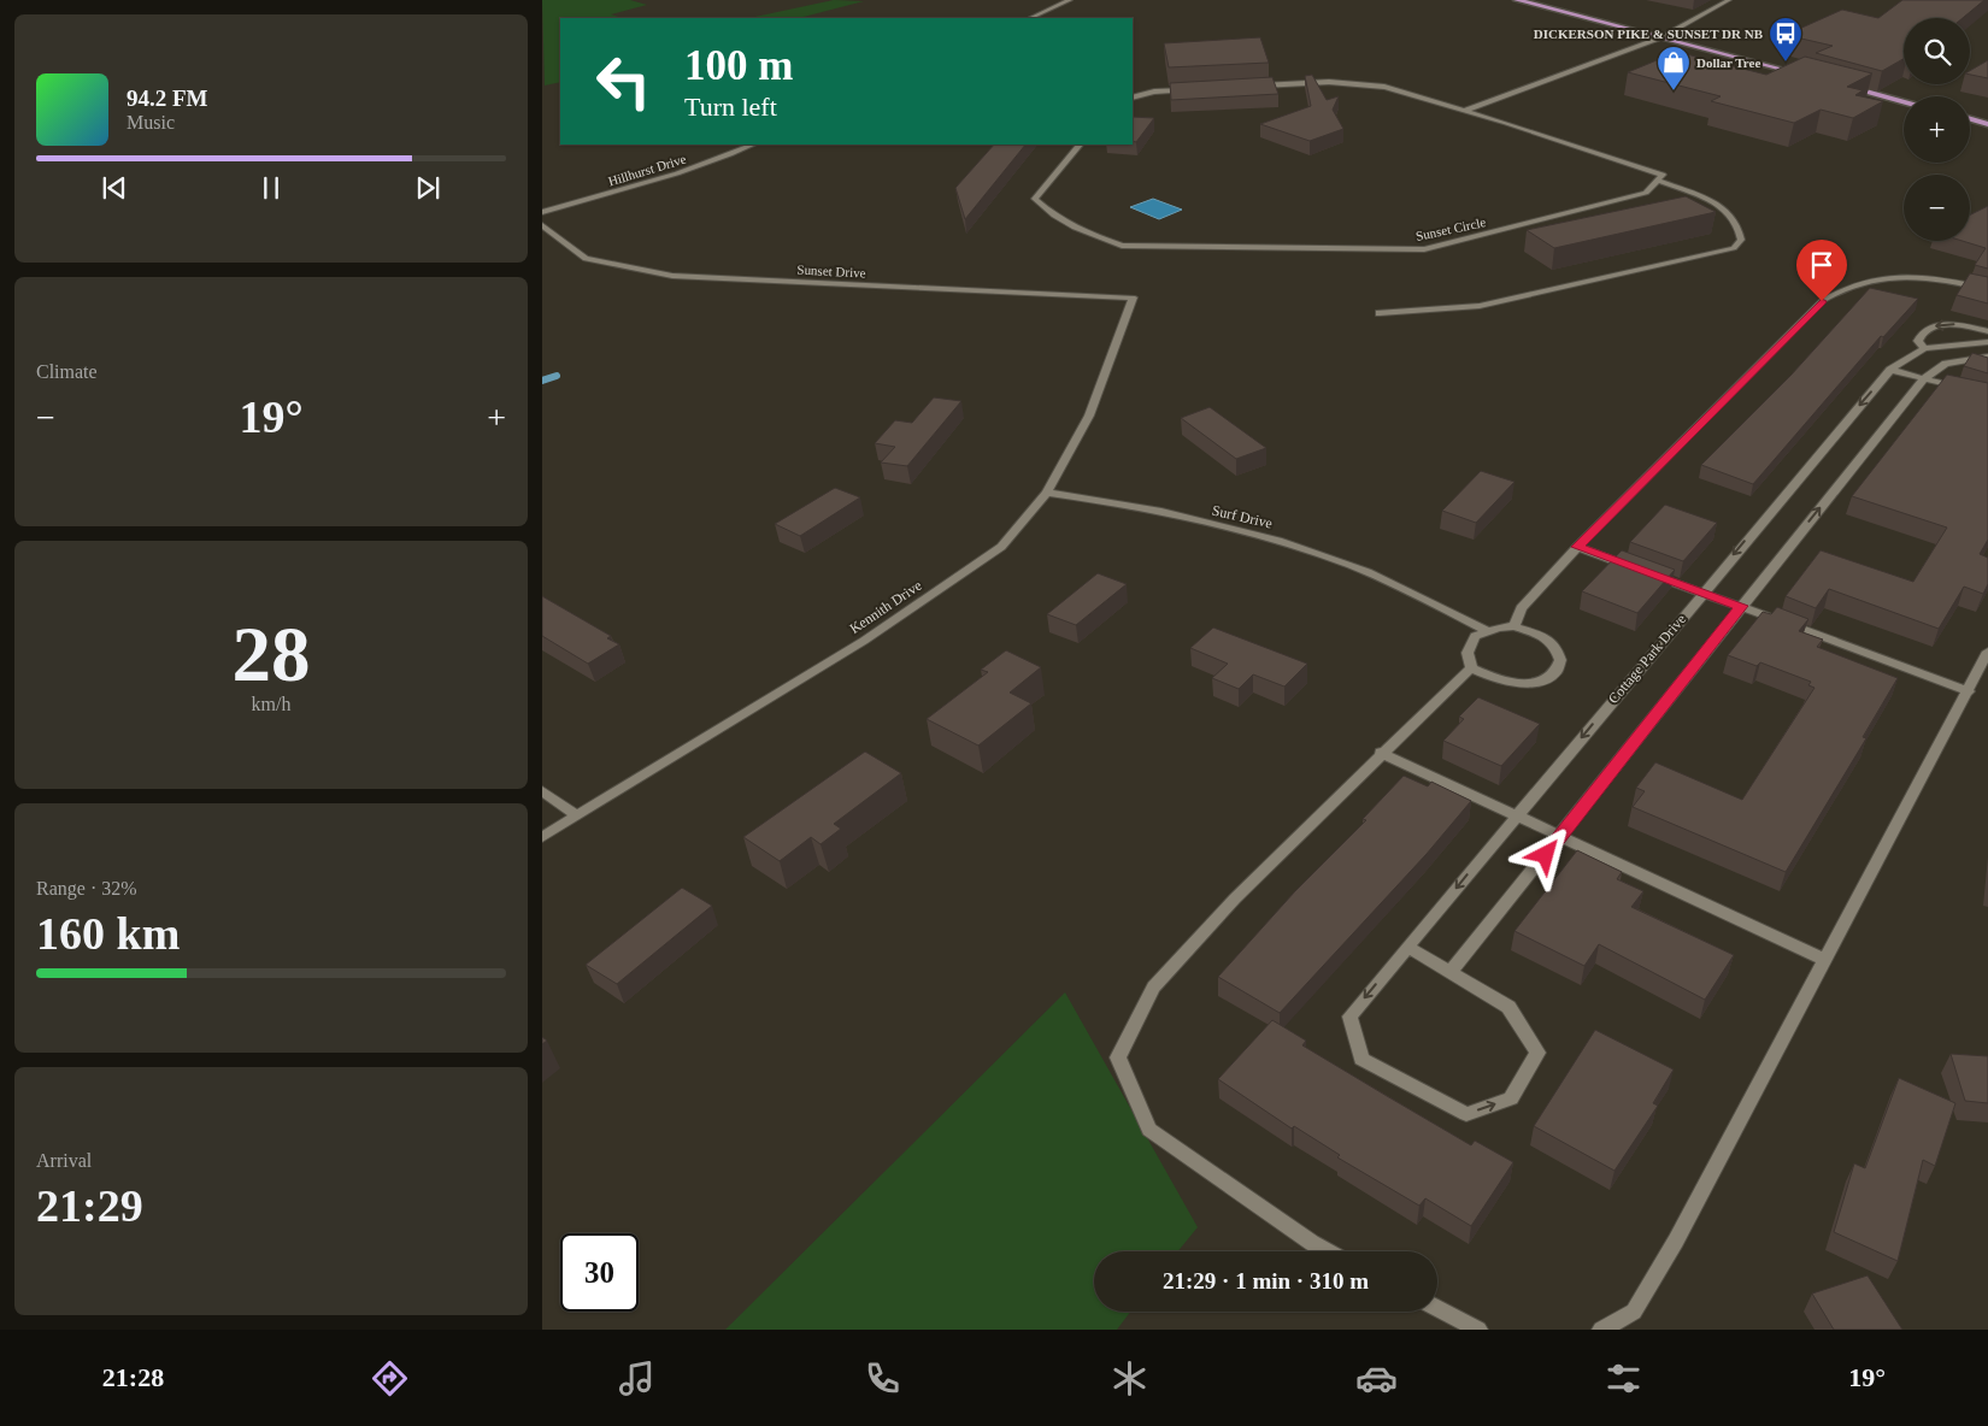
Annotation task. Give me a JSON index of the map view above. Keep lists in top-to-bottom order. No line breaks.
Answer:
{"streets":{"street":["Hillhurst Drive","Sunset Circle","Sunset Drive","Surf Drive","Kennith Drive","Cottage Park Drive"]},"crossings":[["Sunset Drive","Kennith Drive"],["Surf Drive","Kennith Drive"]],"places":{"bus stop":["DICKERSON PIKE & SUNSET DR NB"],"shop":["Dollar Tree"]},"page":{"map_buttons":["+","−"],"turn":["100 m","Turn left"],"song":["94.2 FM","Music"],"tile":["Climate",["28","km/h"],["Range · 32%","160 km"],["Arrival","21:29"]],"heat":["−","19°","+"],"limit":"30","trip":"21:29 · 1 min · 310 m","tabs":["21:28","19°"]}}
